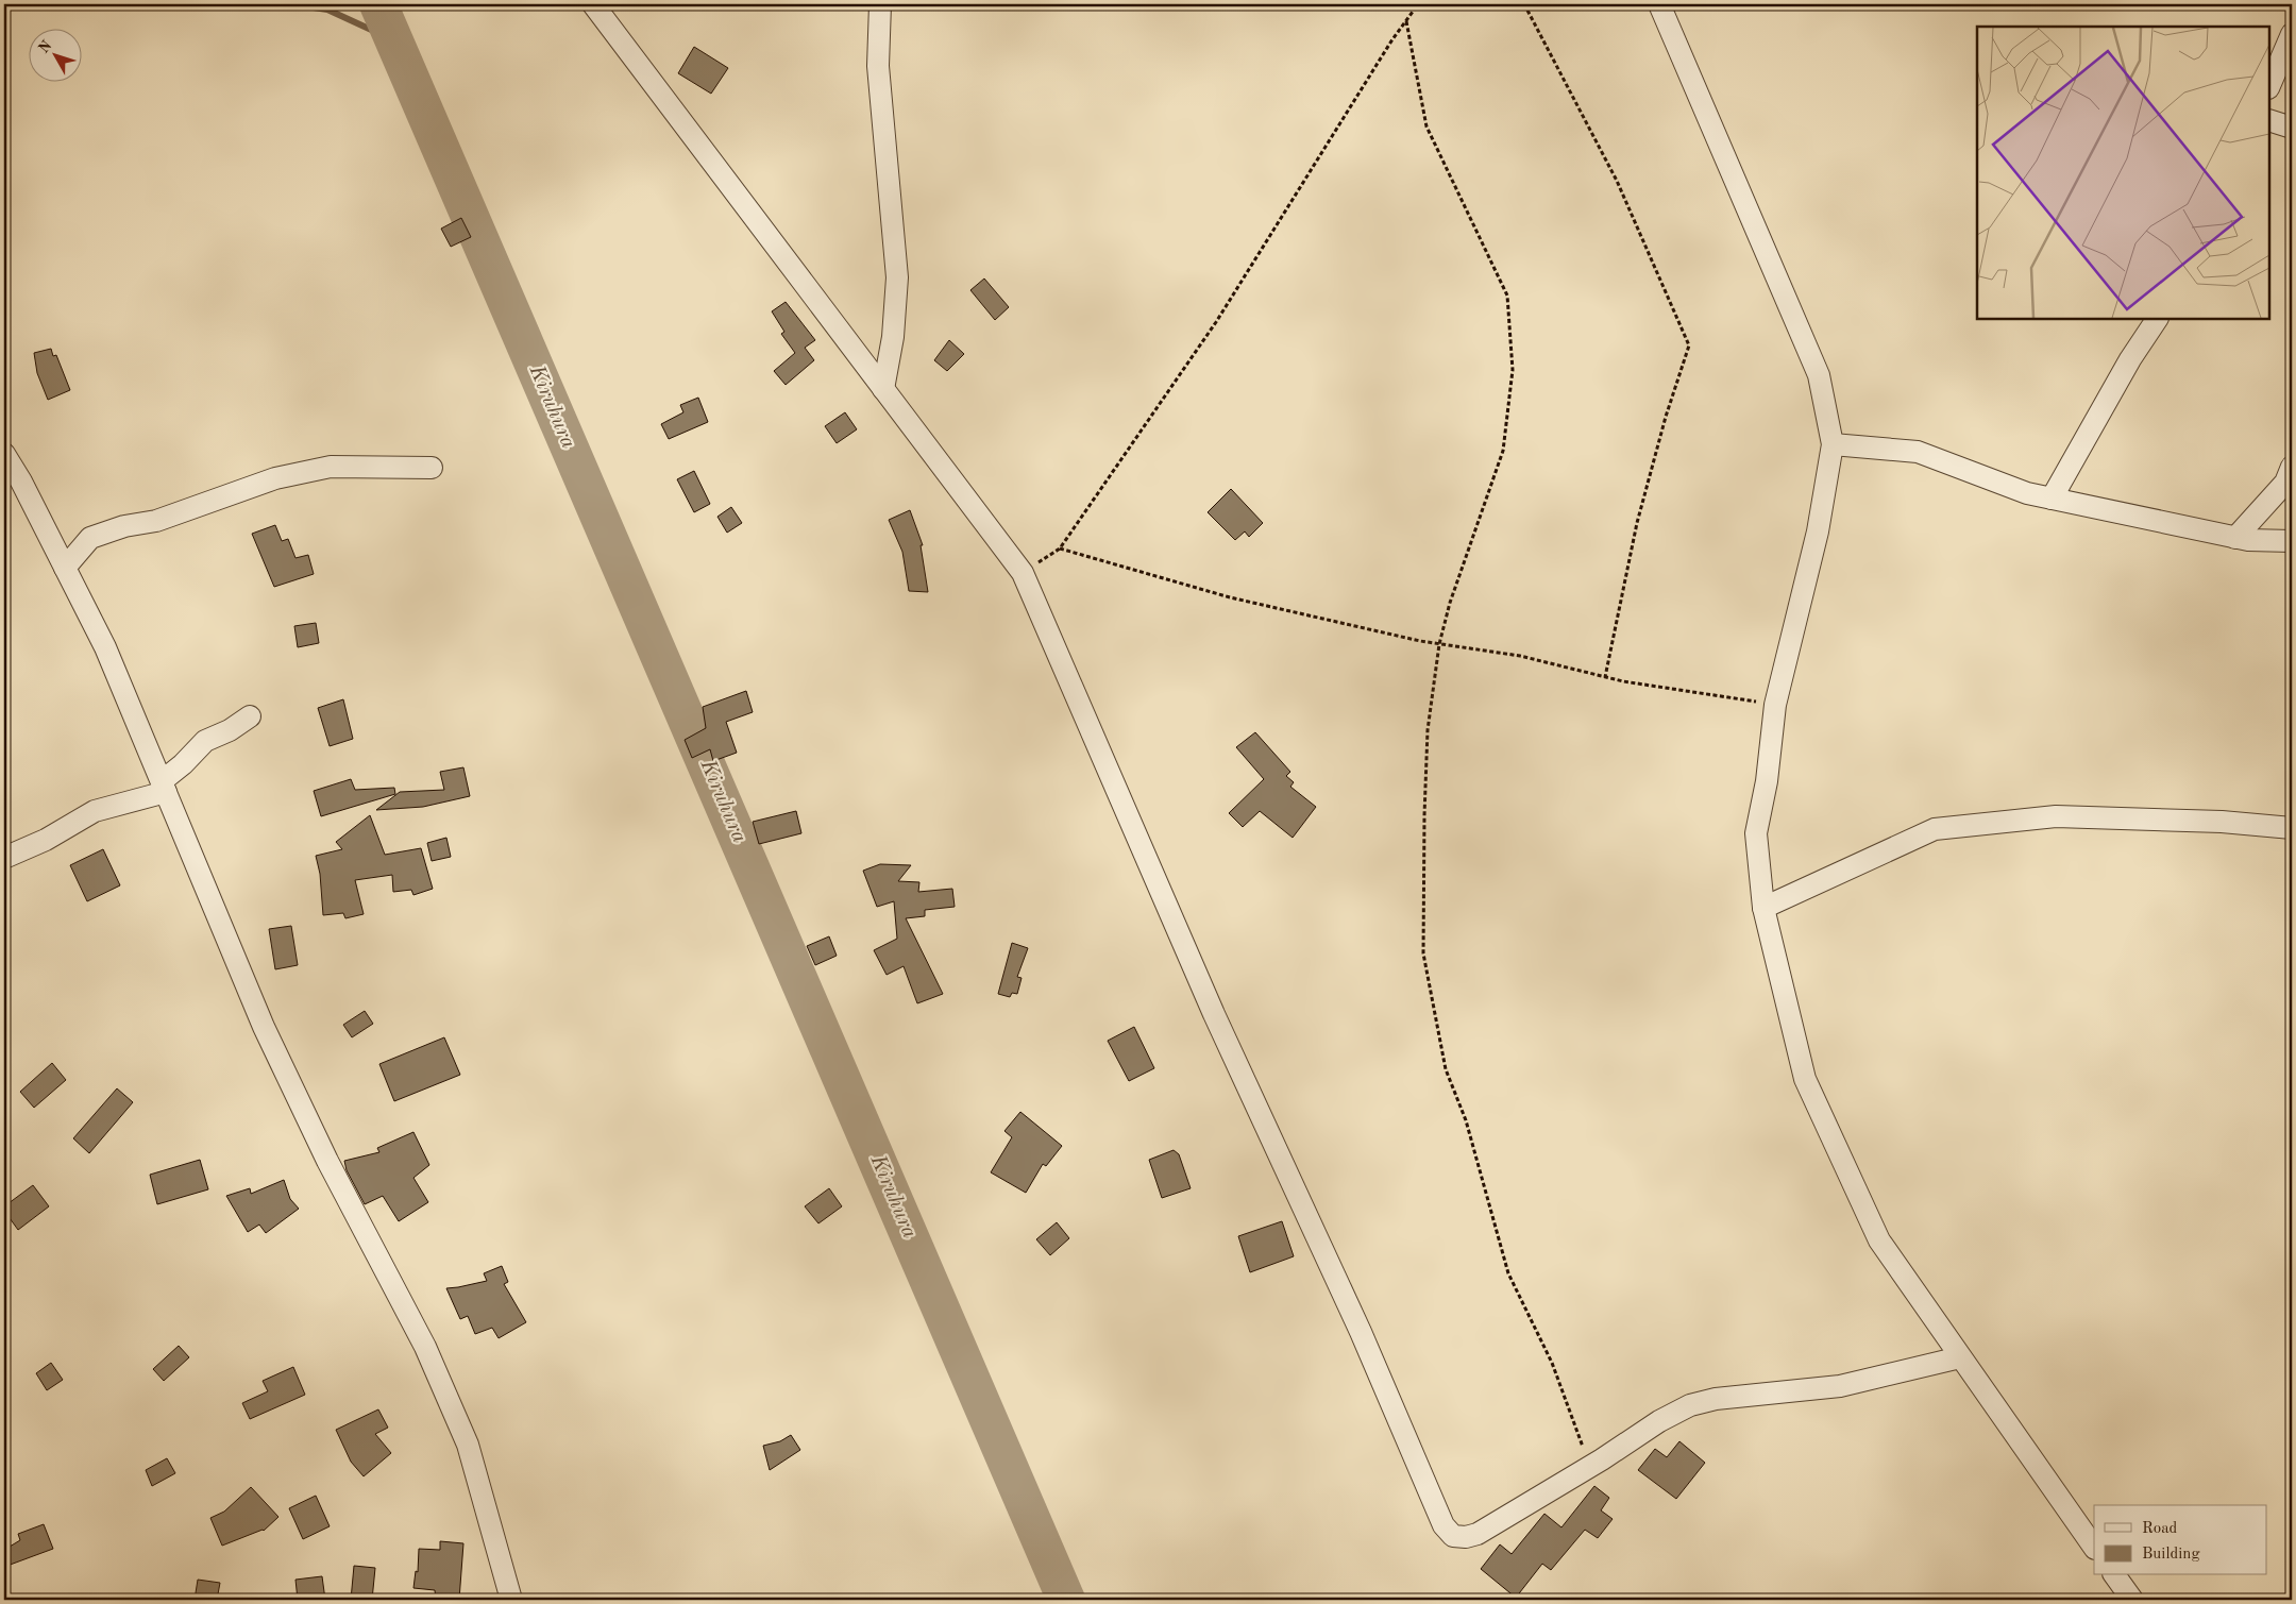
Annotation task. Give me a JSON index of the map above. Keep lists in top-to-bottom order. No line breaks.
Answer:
{"water":["Kiruhura"],"legend":["Road","Building"],"north":"top left"}
